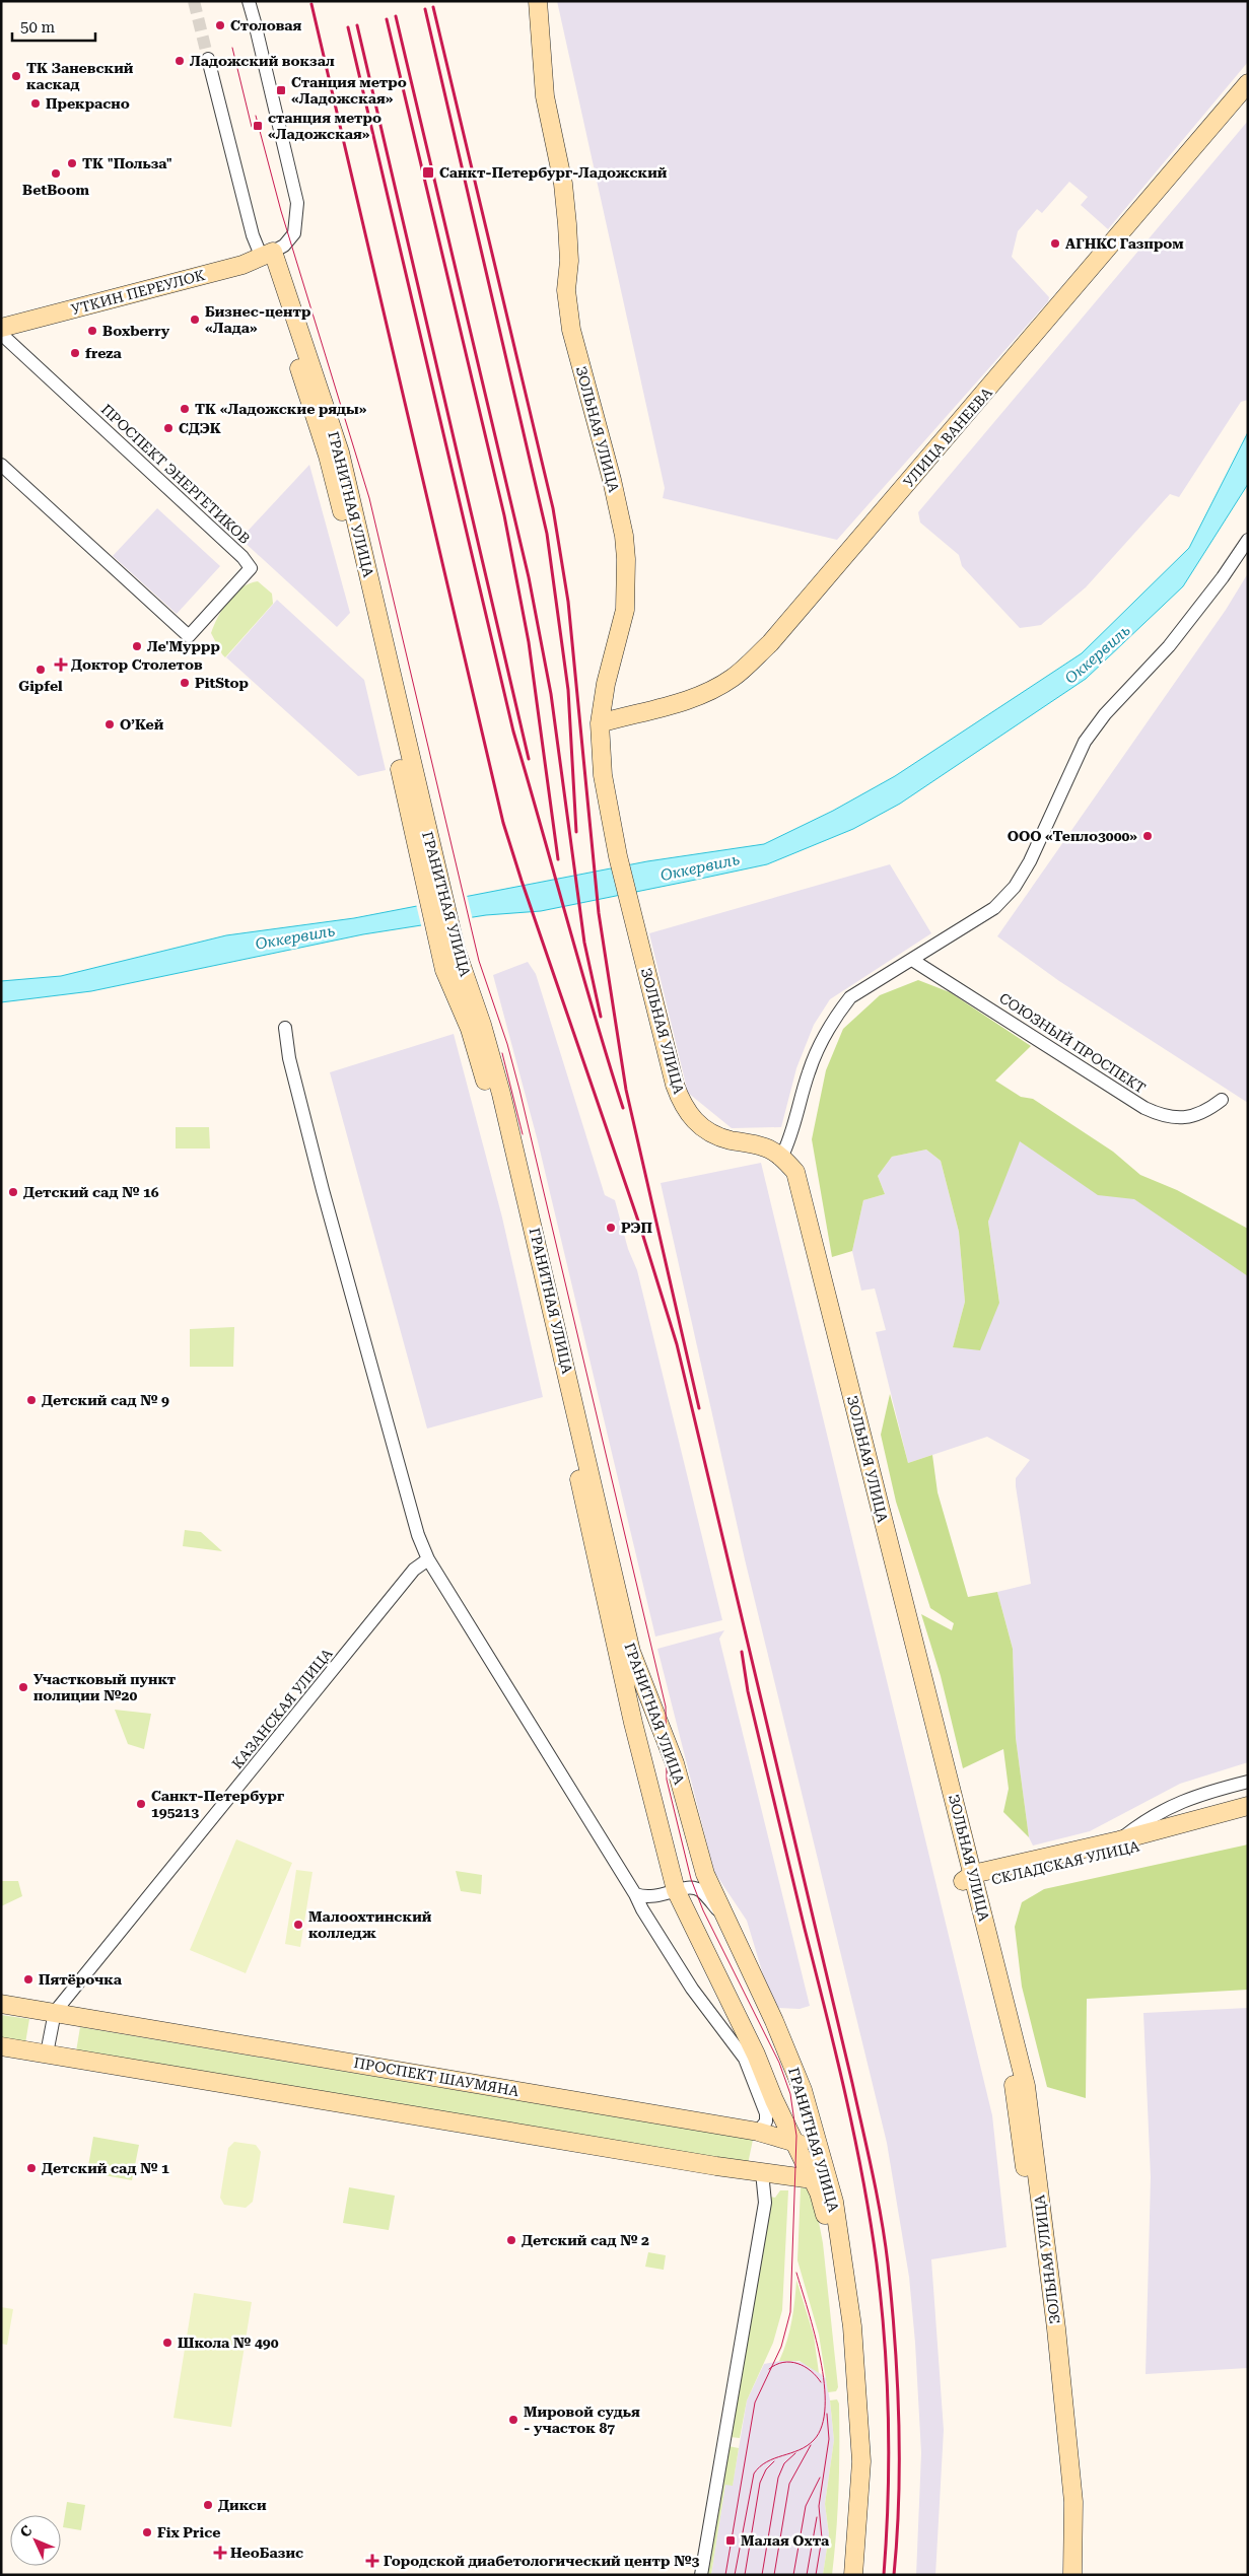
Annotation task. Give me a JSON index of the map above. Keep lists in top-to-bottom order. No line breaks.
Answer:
{"streets":{"street":["УТКИН ПЕРЕУЛОК","ЗОЛЬНАЯ УЛИЦА","УЛИЦА ВАНЕЕВА","ПРОСПЕКТ ЭНЕРГЕТИКОВ","ГРАНИТНАЯ УЛИЦА","СОЮЗНЫЙ ПРОСПЕКТ","КАЗАНСКАЯ УЛИЦА","СКЛАДСКАЯ УЛИЦА","ПРОСПЕКТ ШАУМЯНА"]},"crossings":[["УТКИН ПЕРЕУЛОК","ГРАНИТНАЯ УЛИЦА"],["ЗОЛЬНАЯ УЛИЦА","УЛИЦА ВАНЕЕВА"],["ЗОЛЬНАЯ УЛИЦА","СКЛАДСКАЯ УЛИЦА"],["ГРАНИТНАЯ УЛИЦА","КАЗАНСКАЯ УЛИЦА"],["ГРАНИТНАЯ УЛИЦА","ПРОСПЕКТ ШАУМЯНА"],["КАЗАНСКАЯ УЛИЦА","ПРОСПЕКТ ШАУМЯНА"]],"water":["Оккервиль"],"places":{"other":["Столовая","Ладожский вокзал","ТК Заневский каскад","Прекрасно","ТК \"Польза\"","BetBoom","АГНКС Газпром","Бизнес-центр «Лада»","Boxberry","freza","ТК «Ладожские ряды»","СДЭК","Ле'Муррр","Gipfel","PitStop","О’Кей","ООО «Тепло3000»","Детский сад № 16","РЭП","Детский сад № 9","Участковый пункт полиции №20","Санкт-Петербург 195213","Малоохтинский колледж","Пятёрочка","Детский сад № 1","Детский сад № 2","Школа № 490","Мировой судья - участок 87","Дикси","Fix Price"],"transit":["Станция метро «Ладожская»","станция метро «Ладожская»","Санкт-Петербург-Ладожский","Малая Охта"],"health":["Доктор Столетов","НеоБазис","Городской диабетологический центр №3"]},"scale_bar":"50 m","north":"top left"}
